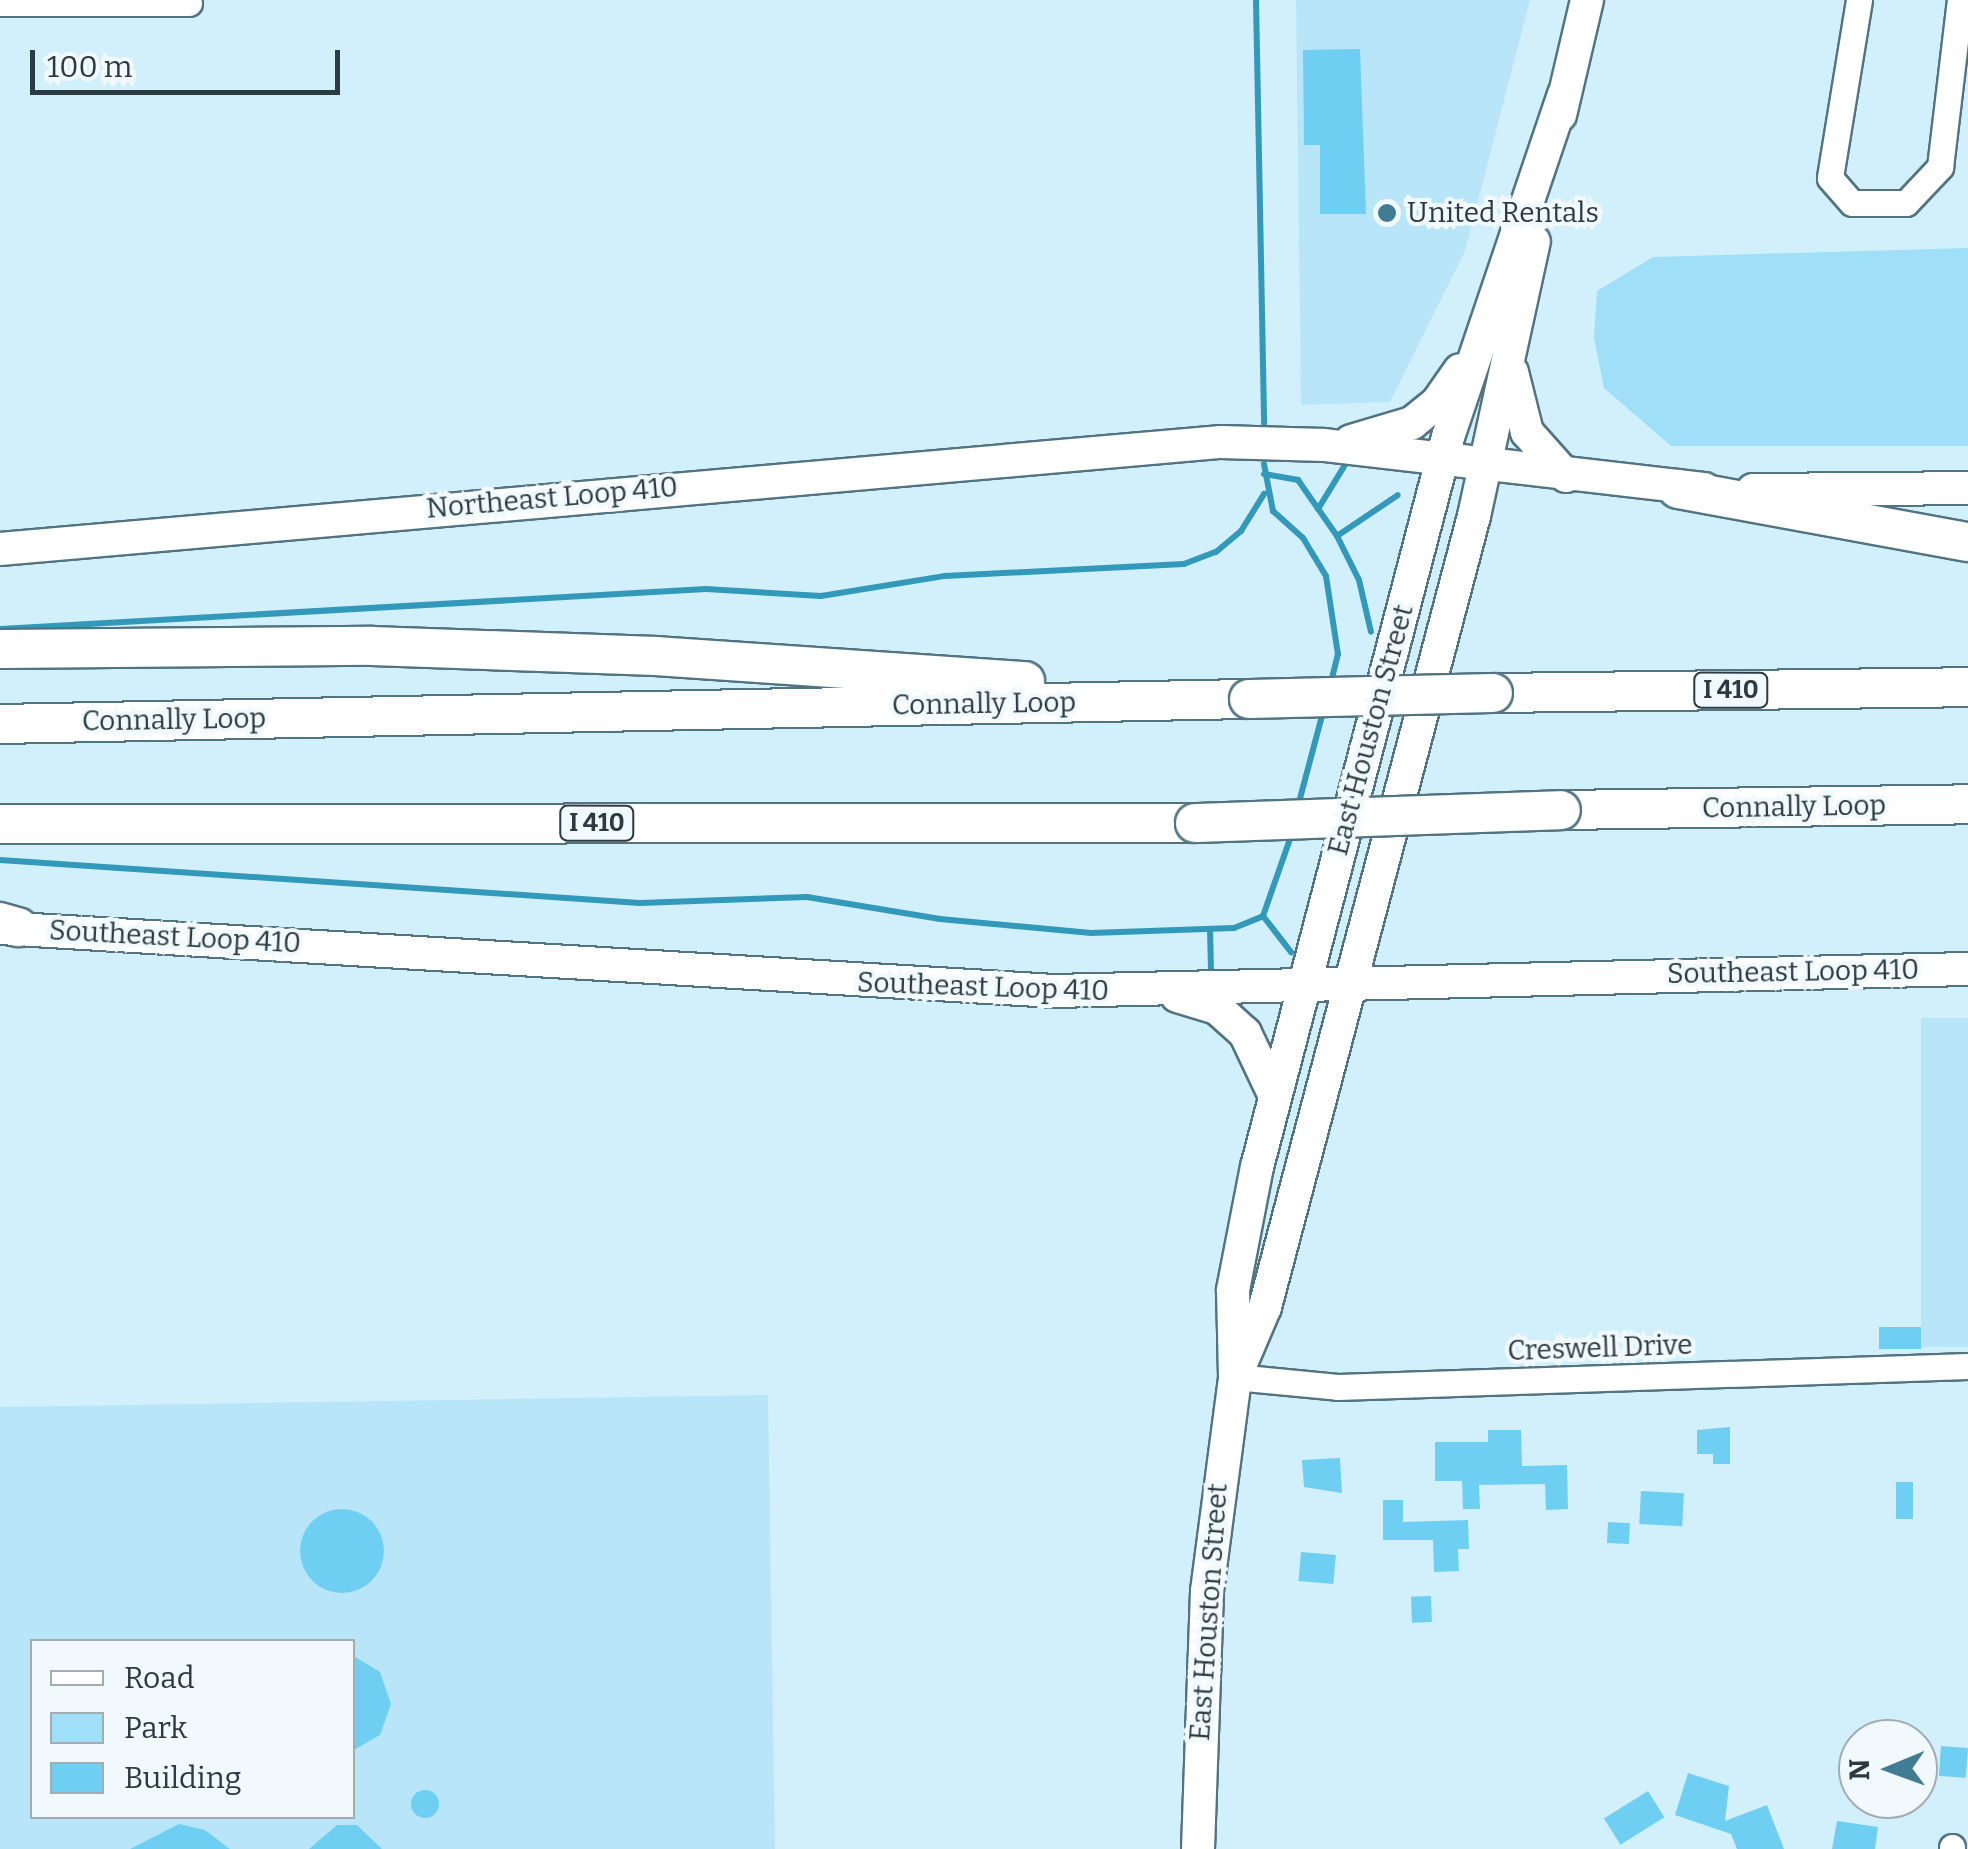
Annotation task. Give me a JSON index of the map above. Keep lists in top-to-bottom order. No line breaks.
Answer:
{"streets":{"highway":["I 410","Connally Loop"],"main road":["Northeast Loop 410","East Houston Street","Southeast Loop 410"],"street":["Creswell Drive"]},"crossings":[["East Houston Street","Southeast Loop 410"],["East Houston Street","Creswell Drive"]],"places":["United Rentals"],"legend":["Road","Park","Building"],"scale_bar":"100 m","north":"left"}
